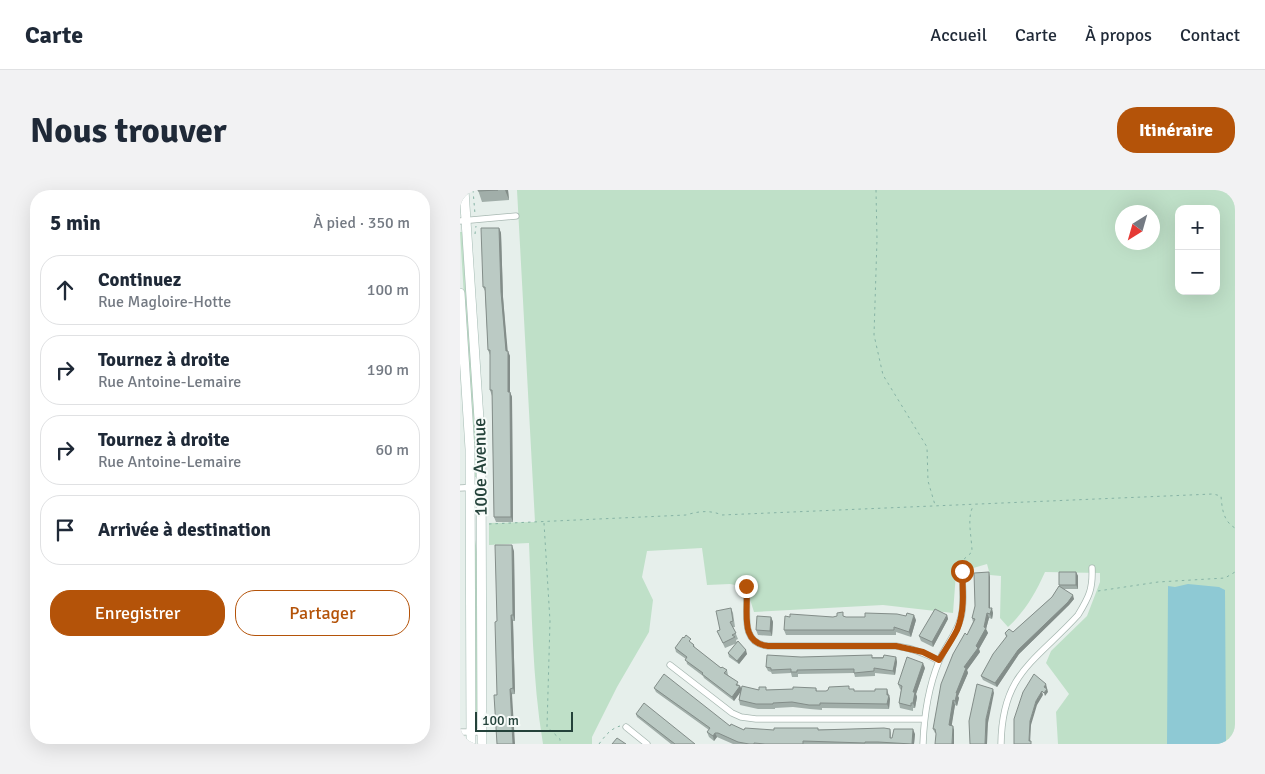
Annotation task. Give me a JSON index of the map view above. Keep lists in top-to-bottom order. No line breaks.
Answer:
{"streets":{"street":["100e Avenue"]},"scale_bar":"100 m","north":"bottom left","page":{"header":"Carte","nav":["Accueil","Carte","À propos","Contact"],"buttons":["Itinéraire",["Enregistrer","Partager"]],"title":"Nous trouver","heading":["5 min","À pied · 350 m"],"map_buttons":["+","−"],"list":[["Continuez","Rue Magloire-Hotte","100 m"],["Tournez à droite","Rue Antoine-Lemaire","190 m"],["Tournez à droite","Rue Antoine-Lemaire","60 m"],"Arrivée à destination"],"scale":"100 m"}}
